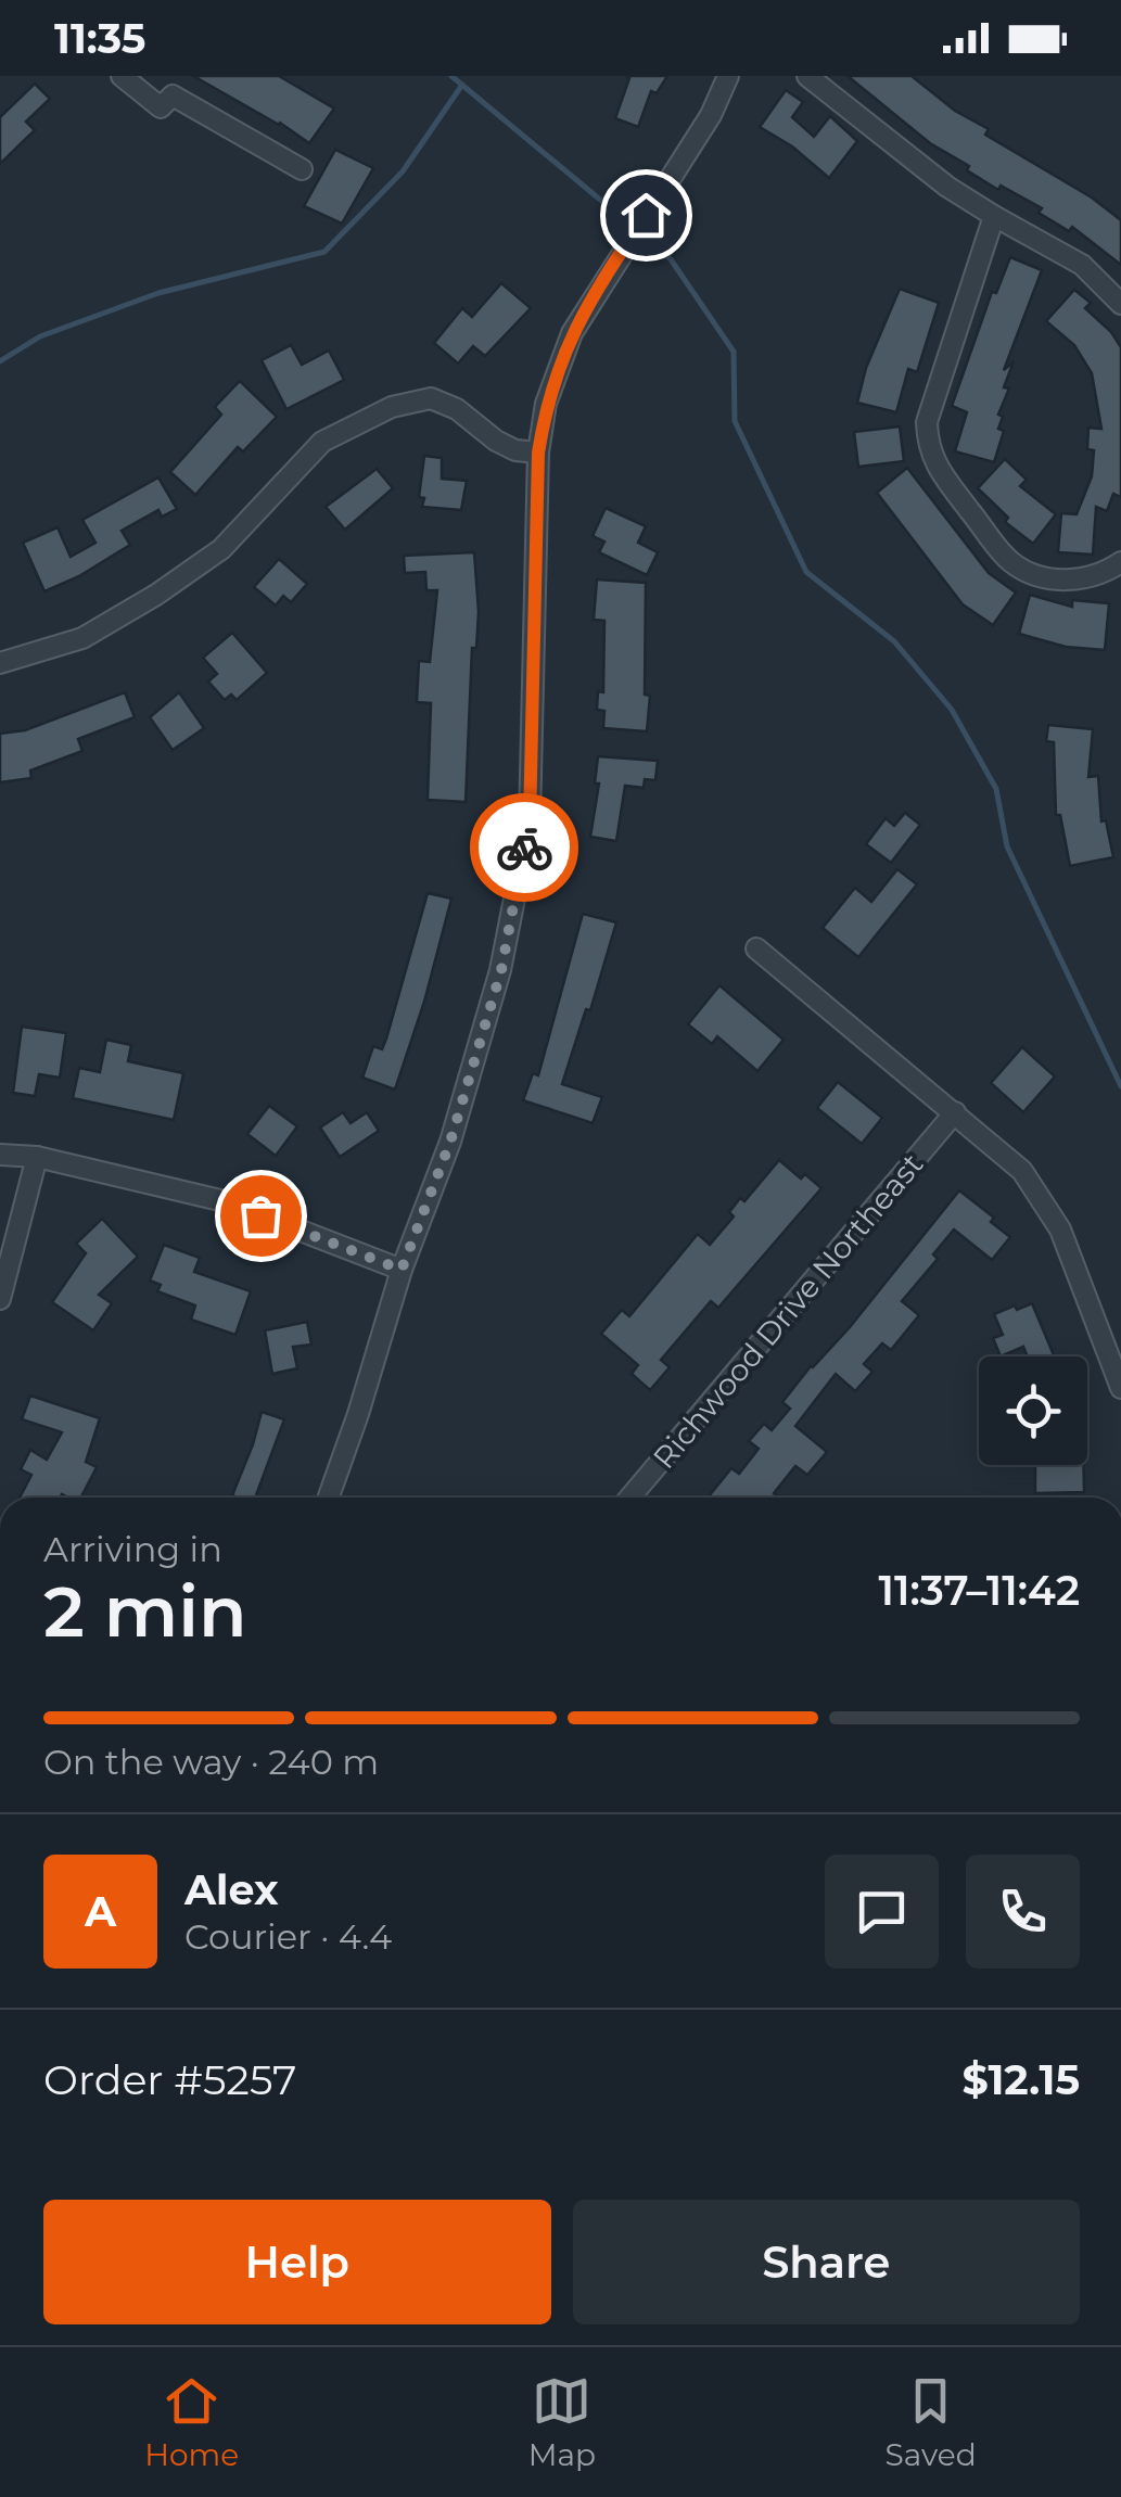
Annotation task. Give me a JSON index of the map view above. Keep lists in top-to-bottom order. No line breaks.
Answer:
{"streets":{"street":["Richwood Drive Northeast"]},"page":{"status":"11:35","heading":["2 min","Arriving in","11:37–11:42"],"panel":["Alex","Courier · 4.4","Order #5257","$12.15"],"bar":"On the way · 240 m","round":"A","buttons":["Help","Share"],"tabs":["Home","Map","Saved"]}}
